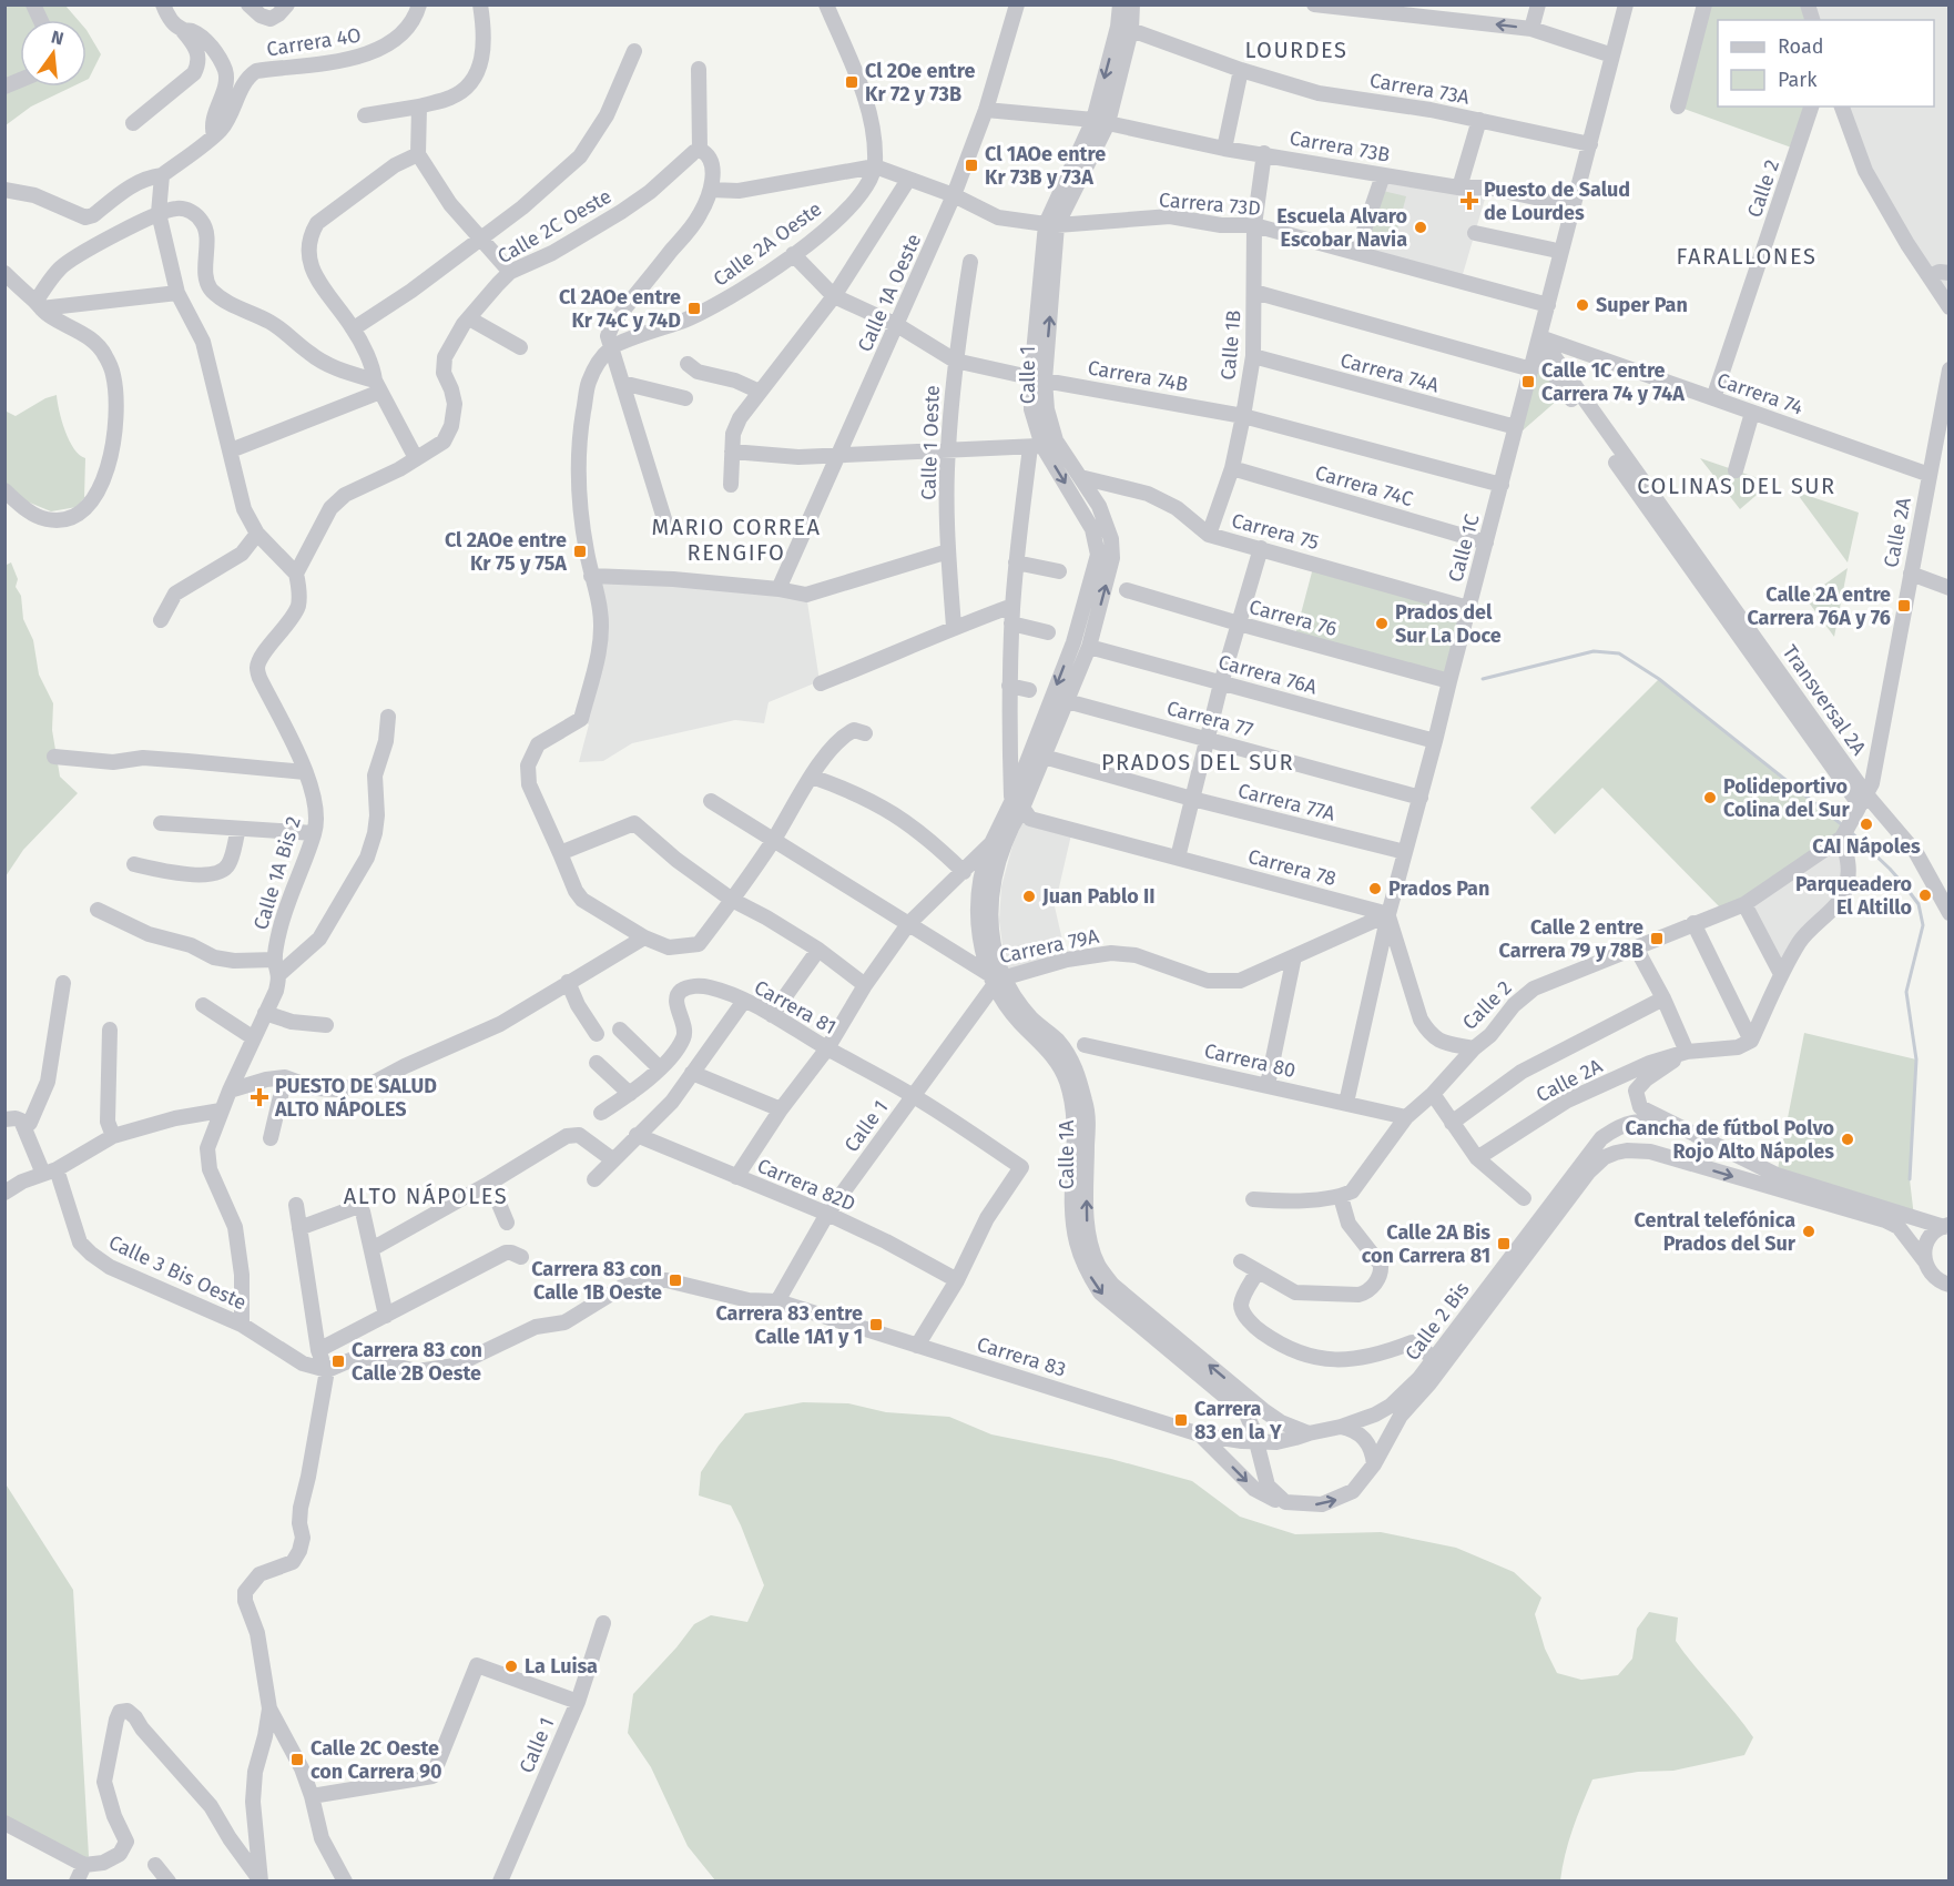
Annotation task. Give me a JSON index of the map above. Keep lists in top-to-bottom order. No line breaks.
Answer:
{"streets":{"street":["Carrera 4O","Carrera 73A","Carrera 73B","Calle 2","Carrera 73D","Calle 2C Oeste","Calle 2A Oeste","Calle 1A Oeste","Calle 1B","Carrera 74A","Calle 1","Carrera 74B","Carrera 74","Calle 1 Oeste","Carrera 74C","Carrera 75","Calle 2A","Calle 1C","Carrera 76","Carrera 76A","Transversal 2A","Carrera 77","Carrera 77A","Carrera 78","Calle 1A Bis 2","Carrera 79A","Carrera 81","Carrera 80","Calle 1A","Carrera 82D","Calle 3 Bis Oeste","Calle 2 Bis","Carrera 83"]},"crossings":[["Carrera 73A","Calle 1"],["Carrera 73A","Calle 1C"],["Carrera 73B","Calle 1A Oeste"],["Carrera 73B","Calle 1B"],["Carrera 73B","Calle 1"],["Calle 2","Carrera 74"],["Calle 2","Calle 2A"],["Calle 2","Transversal 2A"],["Calle 2","Carrera 80"],["Carrera 73D","Calle 2A Oeste"],["Carrera 73D","Calle 1A Oeste"],["Carrera 73D","Calle 1B"],["Carrera 73D","Calle 1"],["Carrera 73D","Calle 1C"],["Calle 2C Oeste","Calle 1A Bis 2"],["Calle 2A Oeste","Carrera 74B"],["Calle 1A Oeste","Carrera 74B"],["Calle 1B","Carrera 74A"],["Calle 1B","Carrera 74B"],["Calle 1B","Carrera 74C"],["Calle 1B","Carrera 75"],["Carrera 74A","Calle 1C"],["Calle 1","Carrera 74B"],["Calle 1","Carrera 75"],["Calle 1","Carrera 76A"],["Calle 1","Carrera 77"],["Calle 1","Carrera 77A"],["Calle 1","Carrera 78"],["Calle 1","Carrera 79A"],["Calle 1","Carrera 81"],["Calle 1","Calle 1A"],["Calle 1","Carrera 82D"],["Calle 1","Carrera 83"],["Carrera 74B","Calle 1 Oeste"],["Carrera 74B","Calle 1C"],["Carrera 74","Calle 2A"],["Carrera 74","Calle 1C"],["Carrera 74","Transversal 2A"],["Carrera 74C","Calle 1C"],["Carrera 75","Calle 1C"],["Calle 2A","Transversal 2A"],["Calle 2A","Calle 2 Bis"],["Calle 1C","Carrera 76"],["Calle 1C","Carrera 76A"],["Calle 1C","Transversal 2A"],["Calle 1C","Carrera 77"],["Calle 1C","Carrera 77A"],["Calle 1C","Carrera 78"],["Calle 1C","Carrera 79A"],["Calle 1C","Carrera 80"],["Carrera 78","Carrera 79A"],["Carrera 78","Calle 1A"],["Calle 1A Bis 2","Calle 3 Bis Oeste"],["Carrera 81","Carrera 82D"],["Calle 1A","Calle 2 Bis"],["Calle 1A","Carrera 83"],["Calle 3 Bis Oeste","Carrera 83"],["Calle 2 Bis","Carrera 83"]],"districts":["LOURDES","FARALLONES","COLINAS DEL SUR","MARIO CORREA RENGIFO","PRADOS DEL SUR","ALTO NÁPOLES"],"places":{"transit":["Cl 2Oe entre Kr 72 y 73B","Cl 1AOe entre Kr 73B y 73A","Cl 2AOe entre Kr 74C y 74D","Calle 1C entre Carrera 74 y 74A","Cl 2AOe entre Kr 75 y 75A","Calle 2A entre Carrera 76A y 76","Calle 2 entre Carrera 79 y 78B","Calle 2A Bis con Carrera 81","Carrera 83 con Calle 1B Oeste","Carrera 83 entre Calle 1A1 y 1","Carrera 83 con Calle 2B Oeste","Carrera 83 en la Y","Calle 2C Oeste con Carrera 90"],"health":["Puesto de Salud de Lourdes","PUESTO DE SALUD ALTO NÁPOLES"],"other":["Escuela Alvaro Escobar Navia","Super Pan","Prados del Sur La Doce","Polideportivo Colina del Sur","CAI Nápoles","Prados Pan","Parqueadero El Altillo","Juan Pablo II","Cancha de fútbol Polvo Rojo Alto Nápoles","Central telefónica Prados del Sur","La Luisa"]},"legend":["Road","Park"],"north":"top"}
